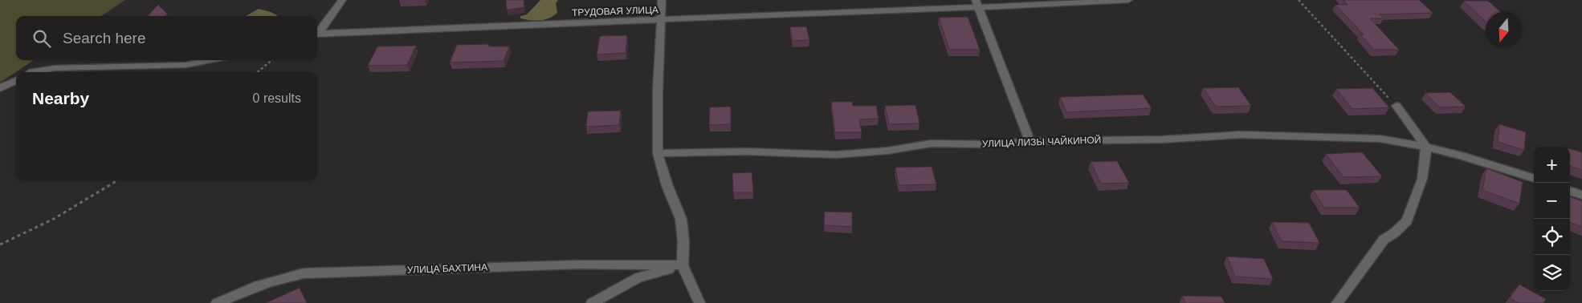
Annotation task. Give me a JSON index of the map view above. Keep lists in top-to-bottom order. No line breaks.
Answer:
{"streets":{"street":["ТРУДОВАЯ УЛИЦА","УЛИЦА ЛИЗЫ ЧАЙКИНОЙ","УЛИЦА БАХТИНА"]},"north":"bottom","page":{"search":"Search here","heading":["Nearby","0 results"],"map_buttons":["+","−"]}}
